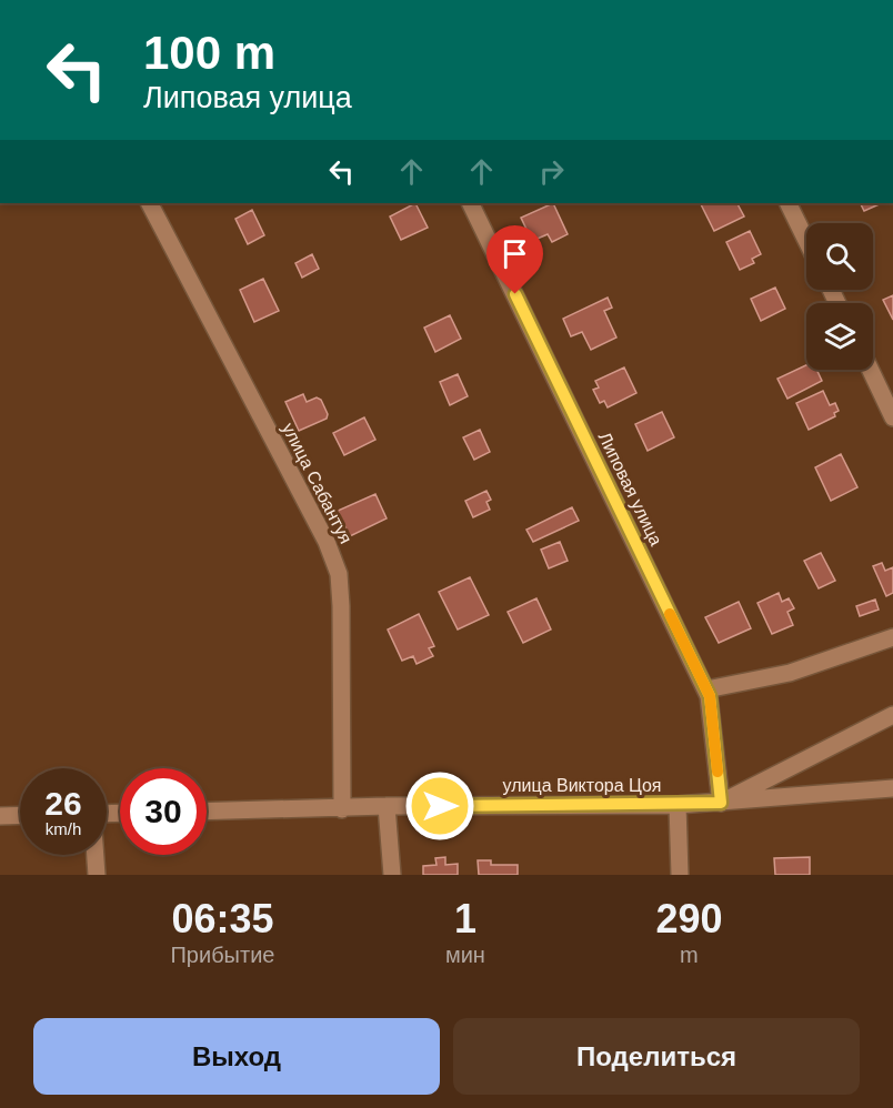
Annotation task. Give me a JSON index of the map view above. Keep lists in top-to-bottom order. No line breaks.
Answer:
{"streets":{"street":["улица Сабантуя","Липовая улица","улица Виктора Цоя"]},"crossings":[["улица Сабантуя","улица Виктора Цоя"],["Липовая улица","улица Виктора Цоя"]],"page":{"turn":["100 m","Липовая улица"],"speed":"26 km/h","limit":"30","eta":["06:35","Прибытие","1","мин","290","m"],"buttons":["Выход","Поделиться"]}}
